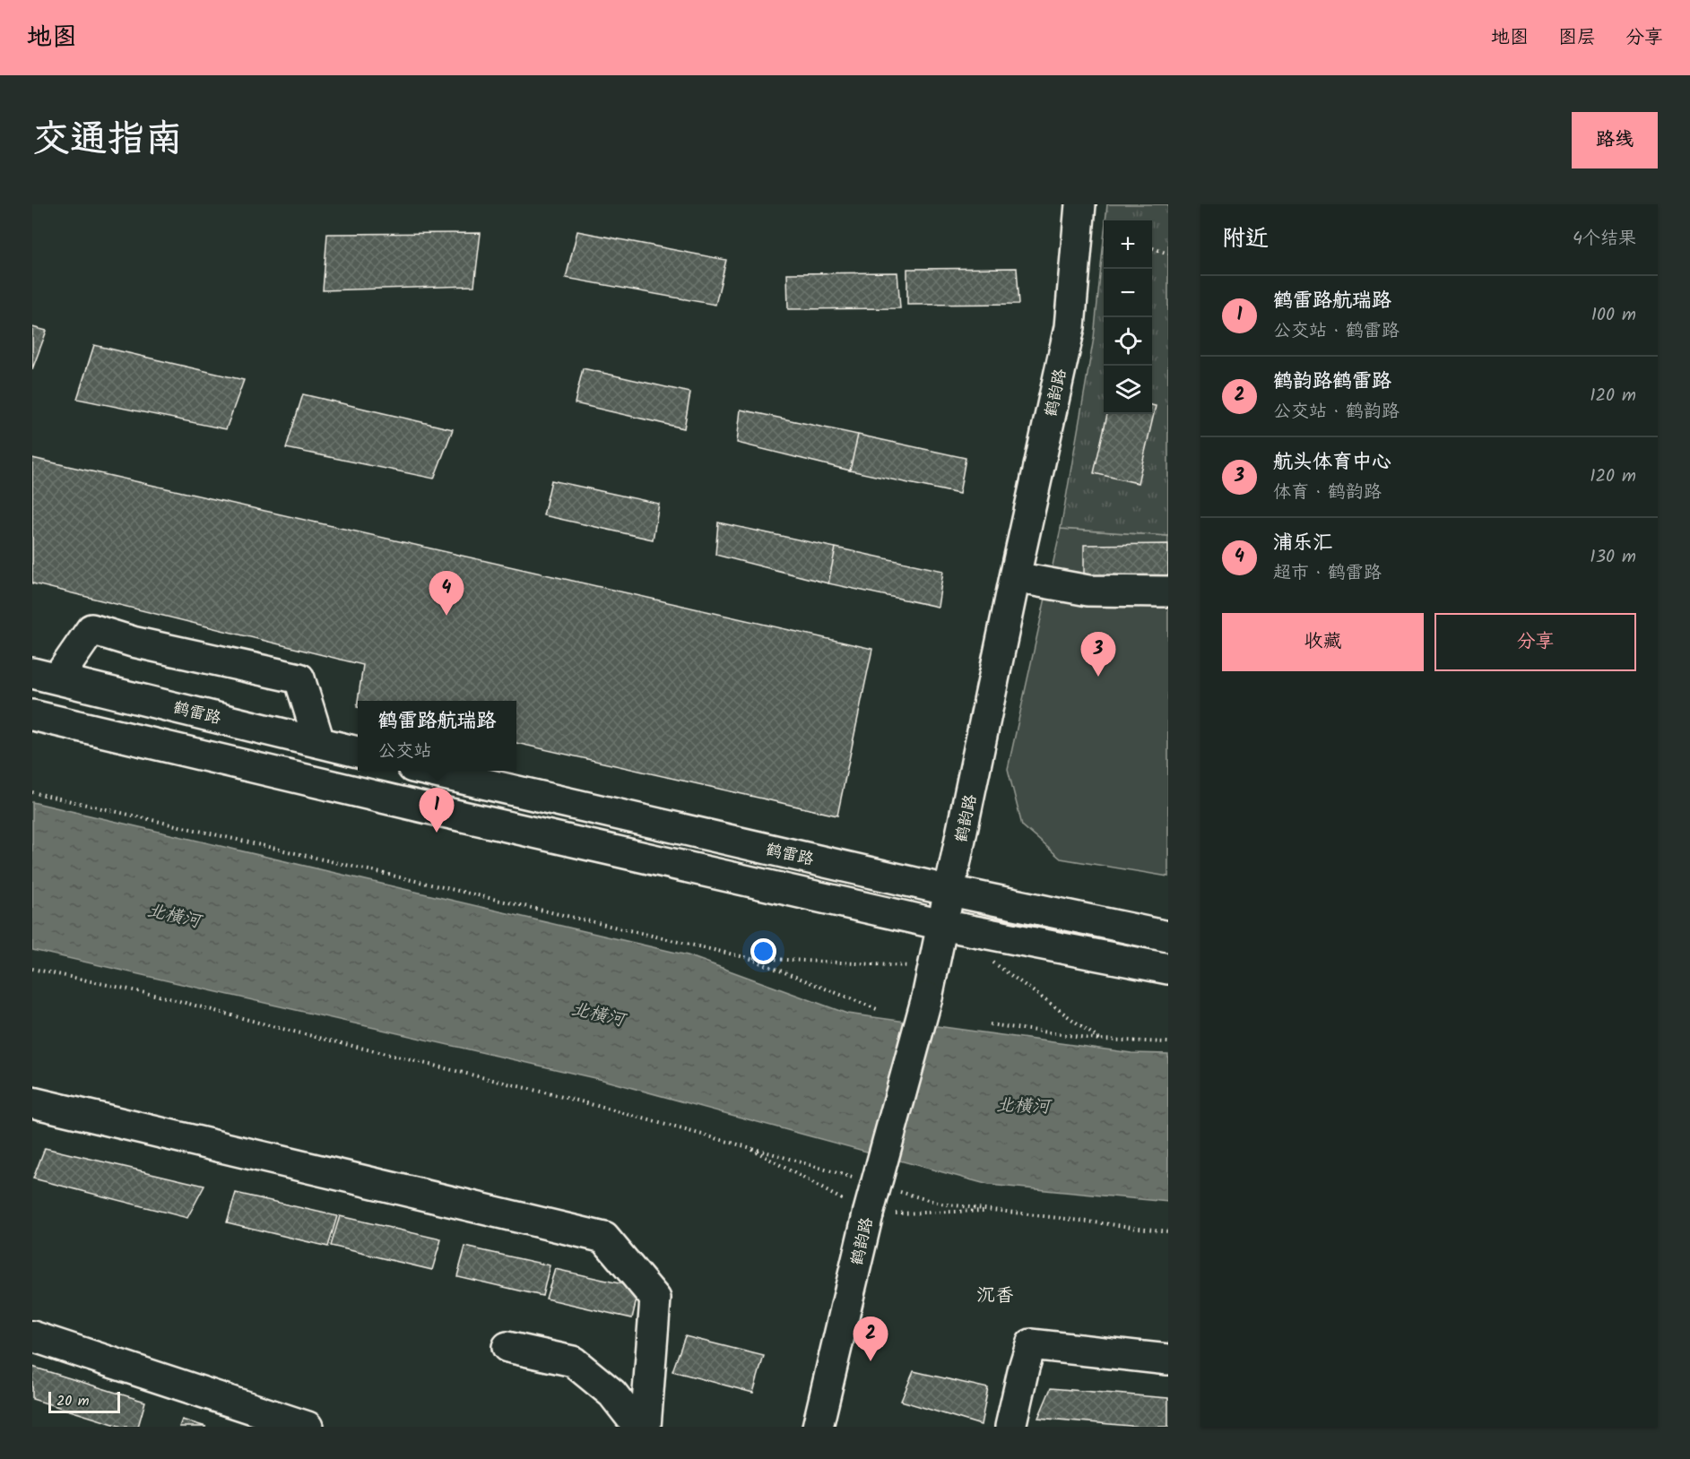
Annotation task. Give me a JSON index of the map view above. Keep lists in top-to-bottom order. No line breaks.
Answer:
{"streets":{"street":["鹤韵路","鹤雷路"]},"crossings":[["鹤韵路","鹤雷路"]],"districts":["沉香"],"water":["北横河"],"scale_bar":"20 m","page":{"header":"地图","nav":["地图","图层","分享"],"title":"交通指南","buttons":["路线",["收藏","分享"]],"heading":["附近","4个结果"],"map_buttons":["+","−"],"list":[{"mark":"1","name":"鹤雷路航瑞路","note":"公交站 · 鹤雷路","value":"100 m"},{"mark":"2","name":"鹤韵路鹤雷路","note":"公交站 · 鹤韵路","value":"120 m"},{"mark":"3","name":"航头体育中心","note":"体育 · 鹤韵路","value":"120 m"},{"mark":"4","name":"浦乐汇","note":"超市 · 鹤雷路","value":"130 m"}],"pins":["4","3","1","2"],"popup":["鹤雷路航瑞路","公交站"],"scale":"20 m"}}
